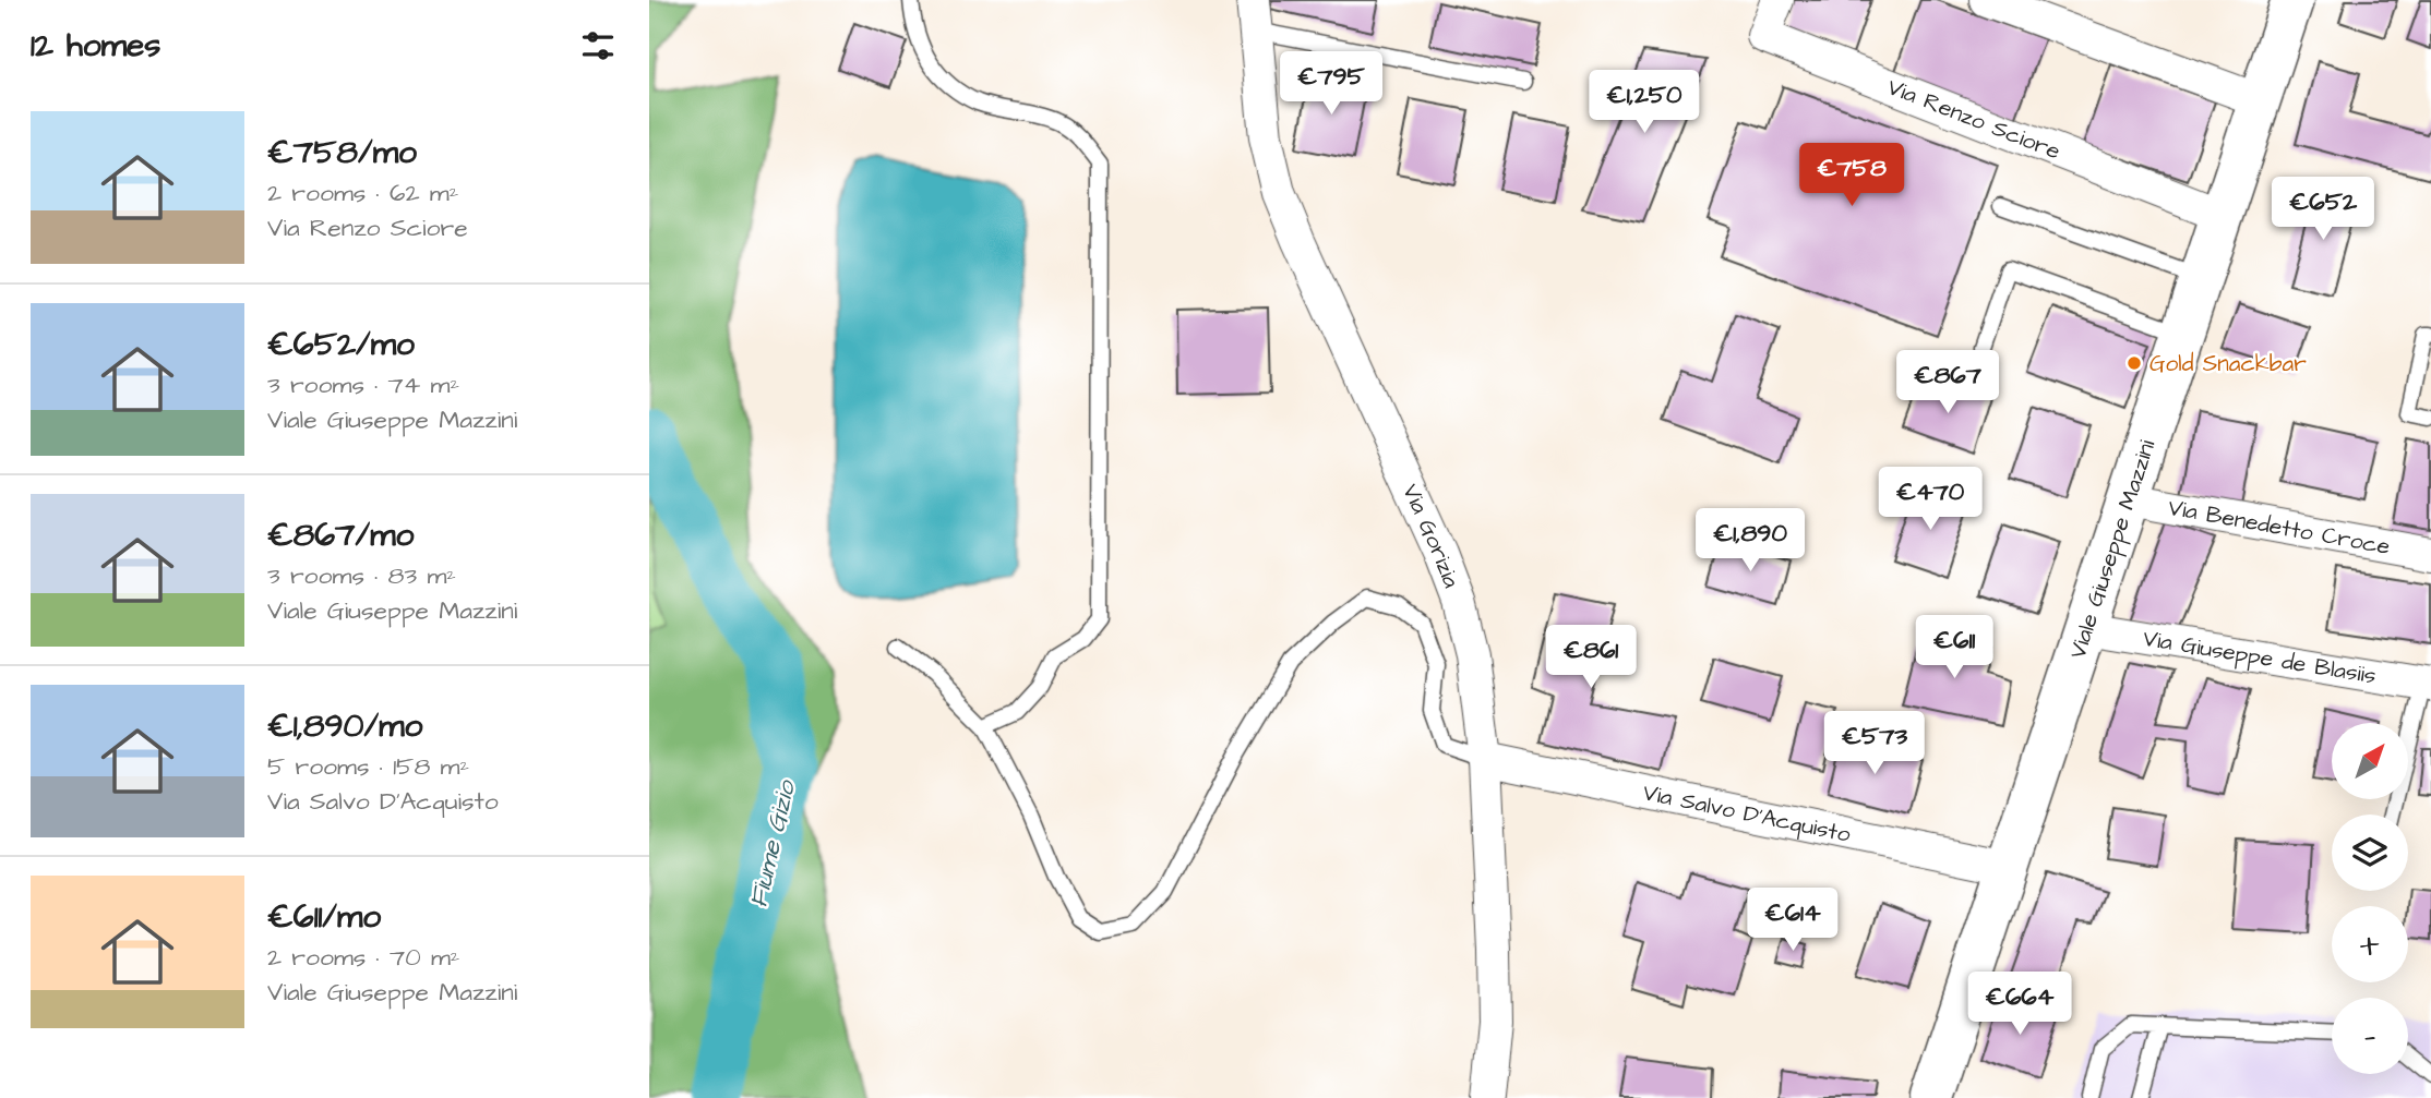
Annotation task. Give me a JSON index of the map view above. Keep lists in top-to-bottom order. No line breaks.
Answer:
{"streets":{"main road":["Viale Giuseppe Mazzini"],"street":["Via Renzo Sciore","Via Benedetto Croce","Via Gorizia","Via Giuseppe de Blasiis","Via Salvo D'Acquisto"]},"crossings":[["Via Renzo Sciore","Viale Giuseppe Mazzini"],["Via Benedetto Croce","Viale Giuseppe Mazzini"],["Via Gorizia","Via Salvo D'Acquisto"],["Viale Giuseppe Mazzini","Via Giuseppe de Blasiis"],["Viale Giuseppe Mazzini","Via Salvo D'Acquisto"]],"water":["Fiume Gizio"],"places":["Gold Snackbar"],"north":"top right","page":{"heading":"12 homes","price":["€795","€1,250","€758","€652","€867","€470","€1,890","€611","€861","€573","€614","€664"],"list":[{"name":"€758/mo","note":"2 rooms · 62 m² · Via Renzo Sciore"},{"name":"€652/mo","note":"3 rooms · 74 m² · Viale Giuseppe Mazzini"},{"name":"€867/mo","note":"3 rooms · 83 m² · Viale Giuseppe Mazzini"},{"name":"€1,890/mo","note":"5 rooms · 158 m² · Via Salvo D'Acquisto"},{"name":"€611/mo","note":"2 rooms · 70 m² · Viale Giuseppe Mazzini"}],"map_buttons":["+","−"]}}
